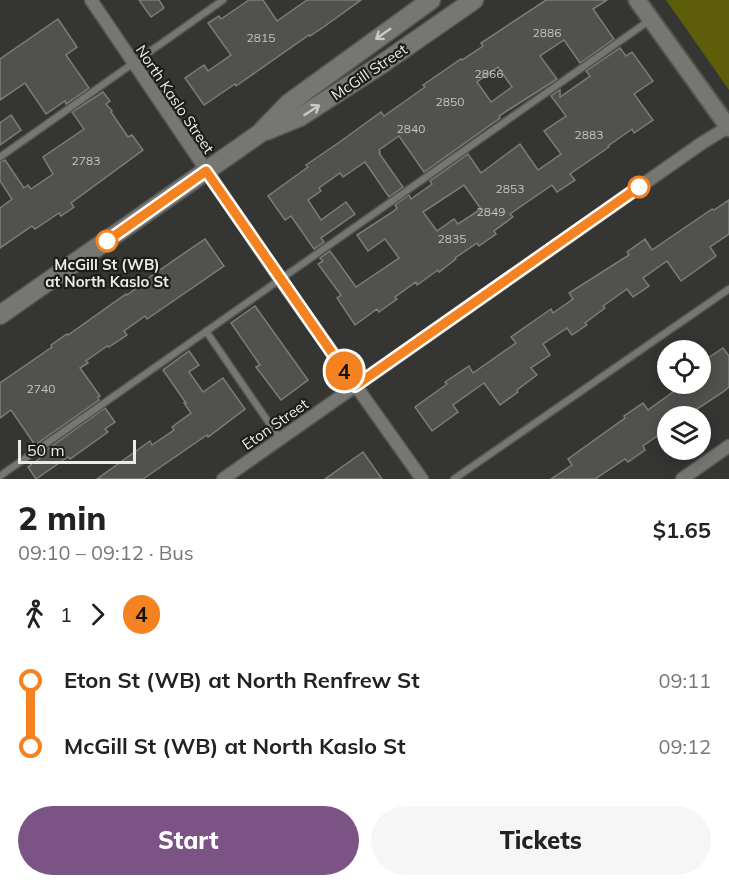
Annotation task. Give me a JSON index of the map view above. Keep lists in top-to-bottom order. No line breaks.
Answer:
{"streets":{"main road":["McGill Street"],"street":["North Kaslo Street","Eton Street"]},"crossings":[["McGill Street","North Kaslo Street"],["North Kaslo Street","Eton Street"]],"places":["McGill St (WB) at North Kaslo St"],"lines":["bus line 4"],"house_numbers":["2886","2815","2866","2850","2840","2883","2783","2853","2849","2835","2740"],"scale_bar":"50 m","page":{"on_map":"4","scale":"50 m","heading":["2 min","09:10 – 09:12 · Bus","$1.65"],"legs":["1","4"],"list":[{"name":"Eton St (WB) at North Renfrew St","value":"09:11"},{"name":"McGill St (WB) at North Kaslo St","value":"09:12"}],"buttons":["Start","Tickets"]}}
